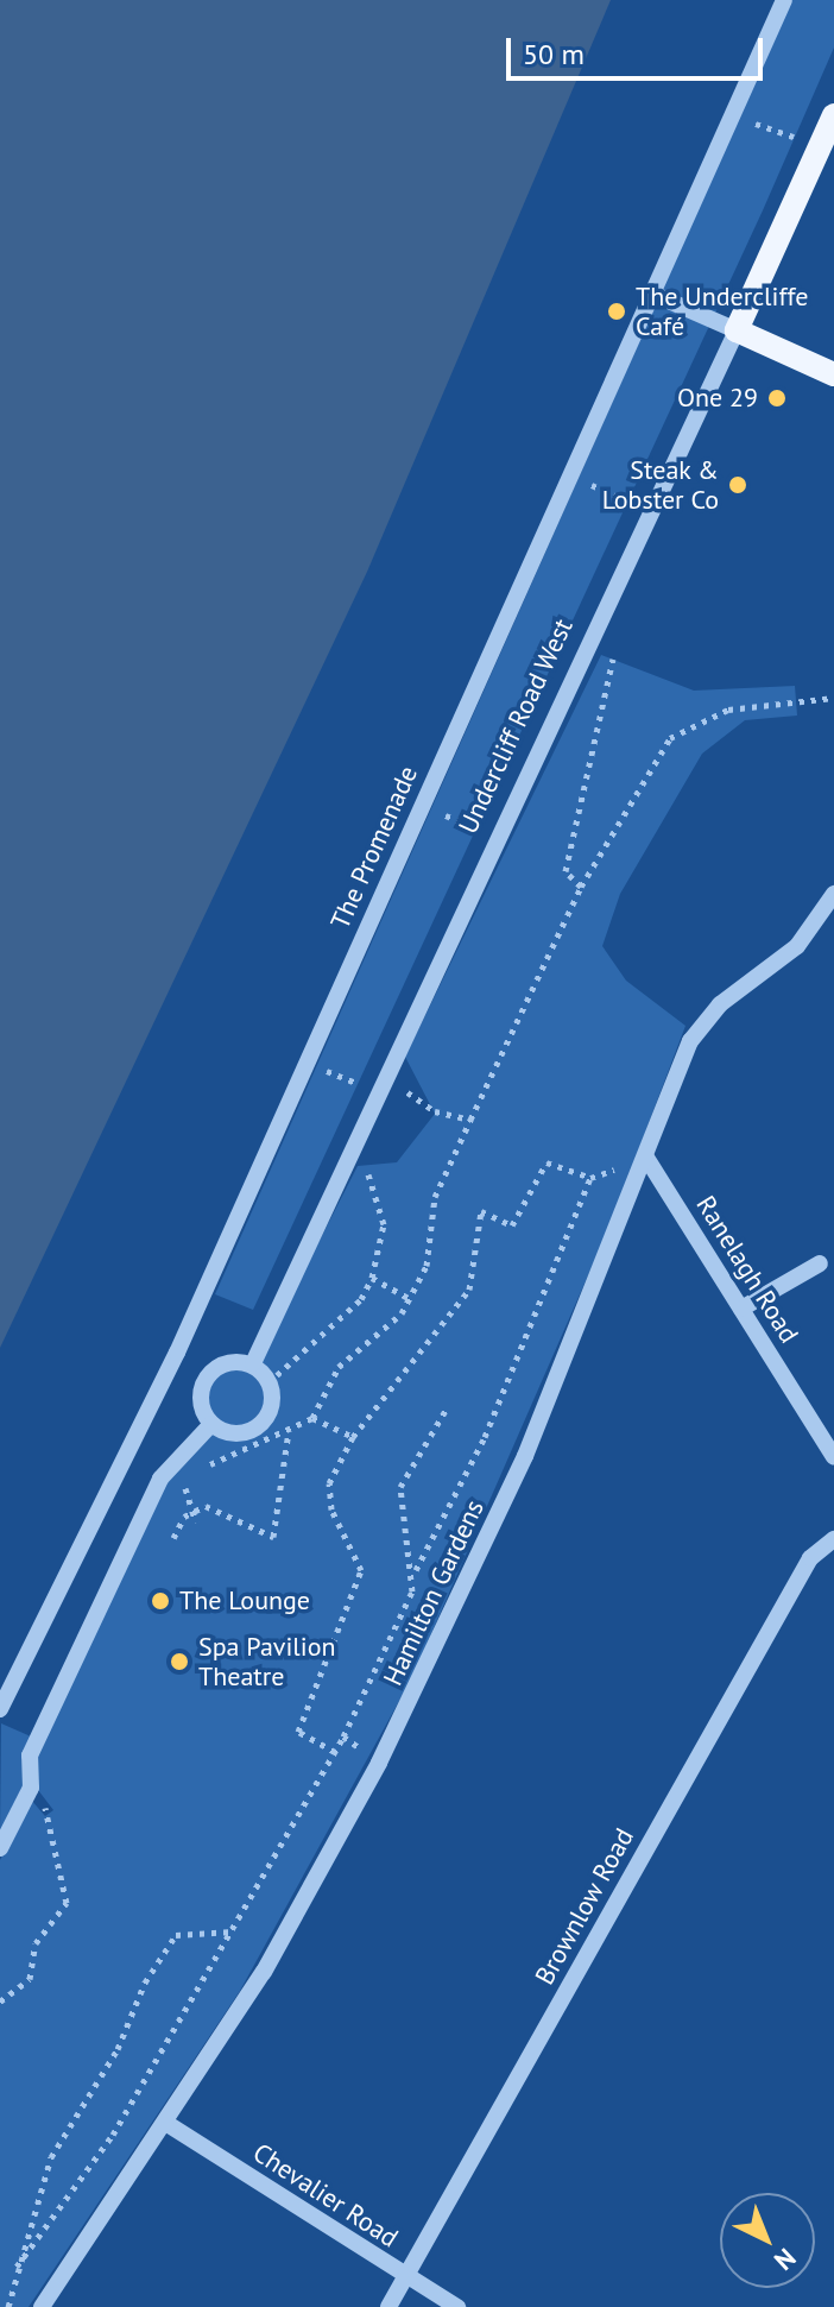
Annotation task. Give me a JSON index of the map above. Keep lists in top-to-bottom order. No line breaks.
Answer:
{"streets":{"main road":["Undercliff Road West"],"street":["The Promenade","Ranelagh Road","Hamilton Gardens","Brownlow Road","Chevalier Road"]},"crossings":[["Ranelagh Road","Hamilton Gardens"],["Hamilton Gardens","Chevalier Road"],["Brownlow Road","Chevalier Road"]],"places":["The Undercliffe Café","One 29","Steak & Lobster Co","The Lounge","Spa Pavilion Theatre"],"scale_bar":"50 m","north":"bottom right"}
